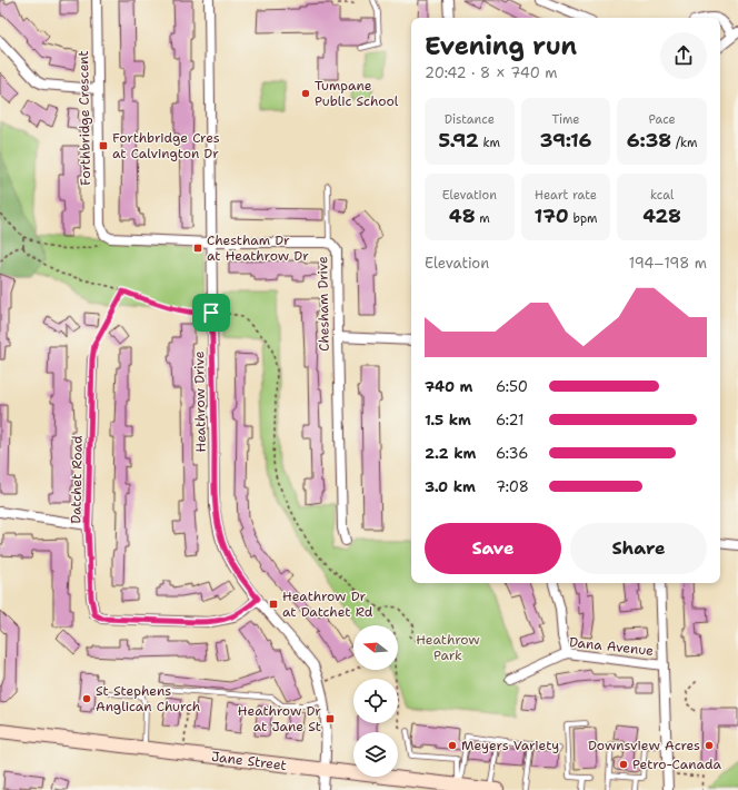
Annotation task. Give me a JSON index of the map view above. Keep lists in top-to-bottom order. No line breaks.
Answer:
{"streets":{"main road":["Jane Street"],"street":["Forthbridge Crescent","Chesham Drive","Heathrow Drive","Datchet Road","Dana Avenue"]},"crossings":[["Forthbridge Crescent","Chesham Drive"],["Chesham Drive","Heathrow Drive"],["Heathrow Drive","Datchet Road"],["Heathrow Drive","Jane Street"]],"parks":["Heathrow Park"],"places":{"other":["Tumpane Public School","St Stephens Anglican Church","Meyers Variety","Downsview Acres","Petro-Canada"],"transit":["Forthbridge Cres at Calvington Dr","Chestham Dr at Heathrow Dr","Heathrow Dr at Datchet Rd","Heathrow Dr at Jane St"]},"north":"left","page":{"heading":["Evening run","20:42 · 8 × 740 m"],"stats":[["Distance","5.92 km"],["Time","39:16"],["Pace","6:38 /km"],["Elevation","48 m"],["Heart rate","170 bpm"],["kcal","428"]],"chart":["Elevation","194–198 m"],"list":[{"name":"740 m","note":"6:50"},{"name":"1.5 km","note":"6:21"},{"name":"2.2 km","note":"6:36"},{"name":"3.0 km","note":"7:08"}],"buttons":["Save","Share"]}}
